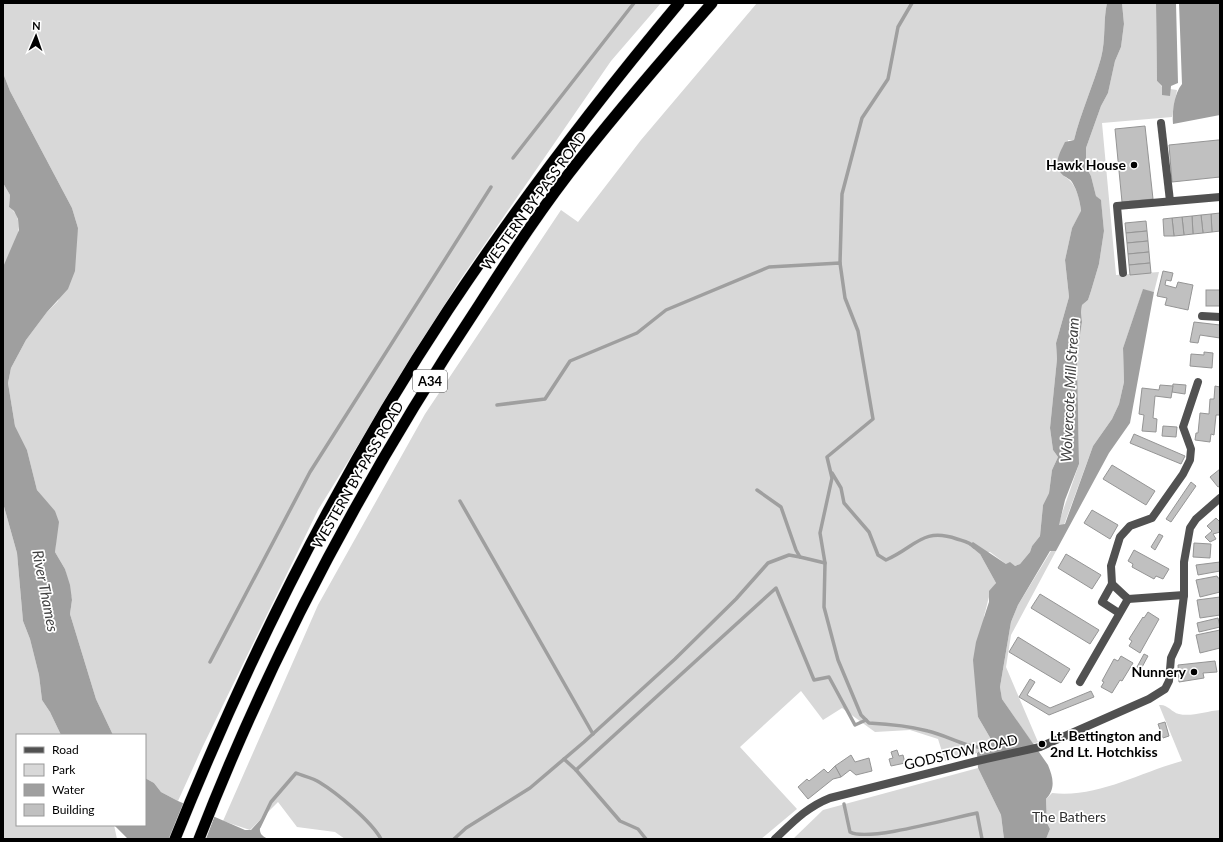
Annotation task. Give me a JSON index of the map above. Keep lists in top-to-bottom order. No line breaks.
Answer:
{"streets":{"highway":["WESTERN BY-PASS ROAD","A34"],"street":["GODSTOW ROAD"]},"water":["Wolvercote Mill Stream","River Thames"],"parks":["The Bathers"],"places":["Hawk House","Nunnery","Lt. Bettington and 2nd Lt. Hotchkiss"],"legend":["Road","Park","Water","Building"],"north":"top"}
